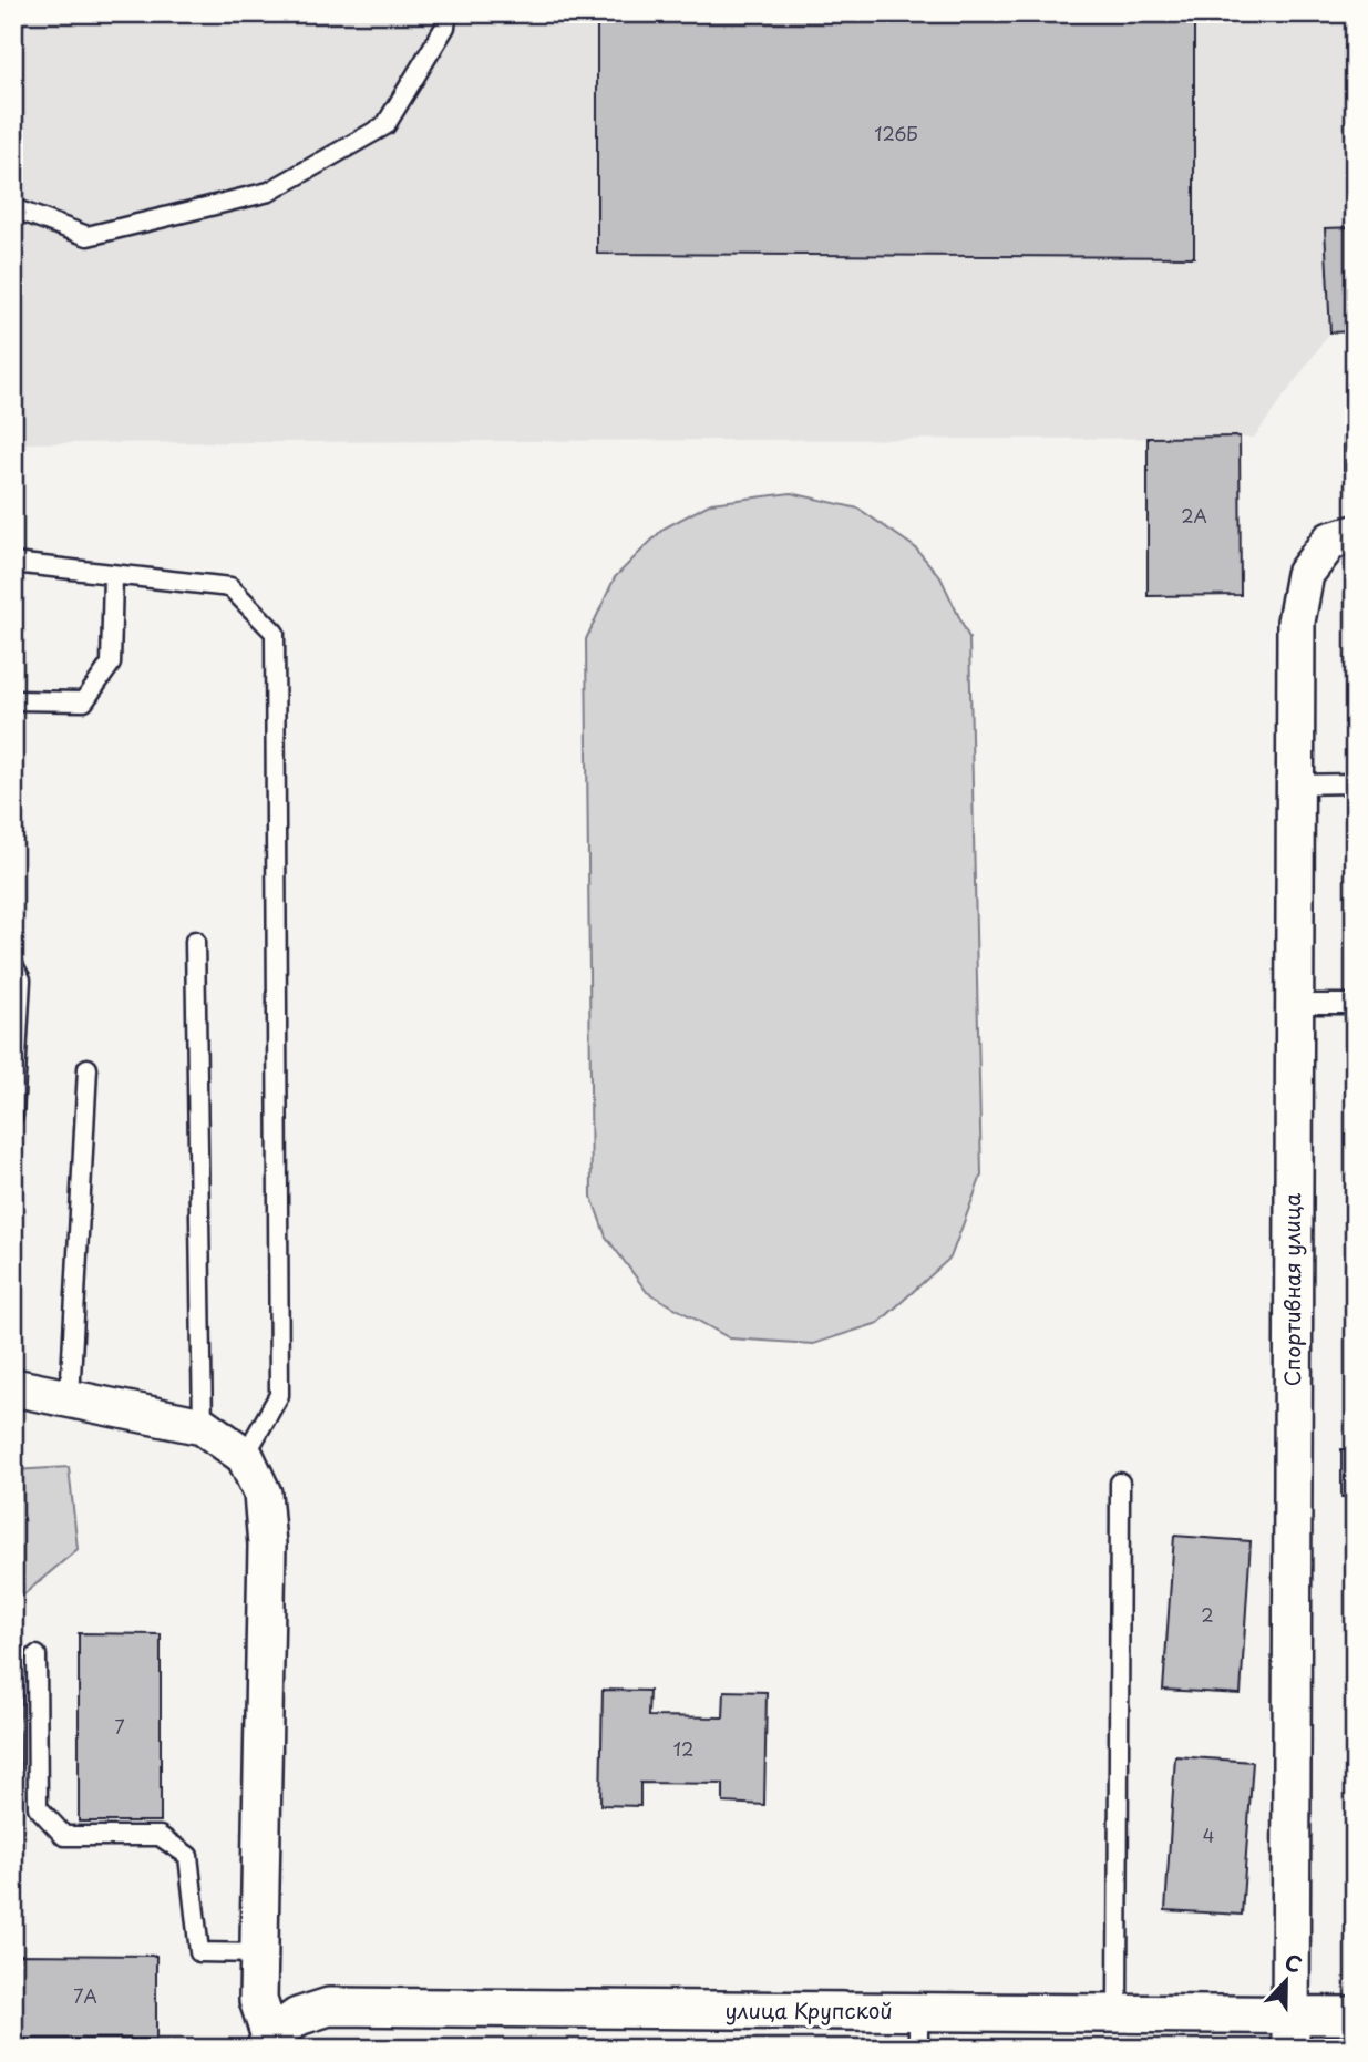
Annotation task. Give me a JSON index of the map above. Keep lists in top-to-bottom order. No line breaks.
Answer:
{"streets":{"street":["Спортивная улица","улица Крупской"]},"crossings":[["Спортивная улица","улица Крупской"]],"house_numbers":["126Б","2А","2","7","12","4","7А"],"north":"top"}
